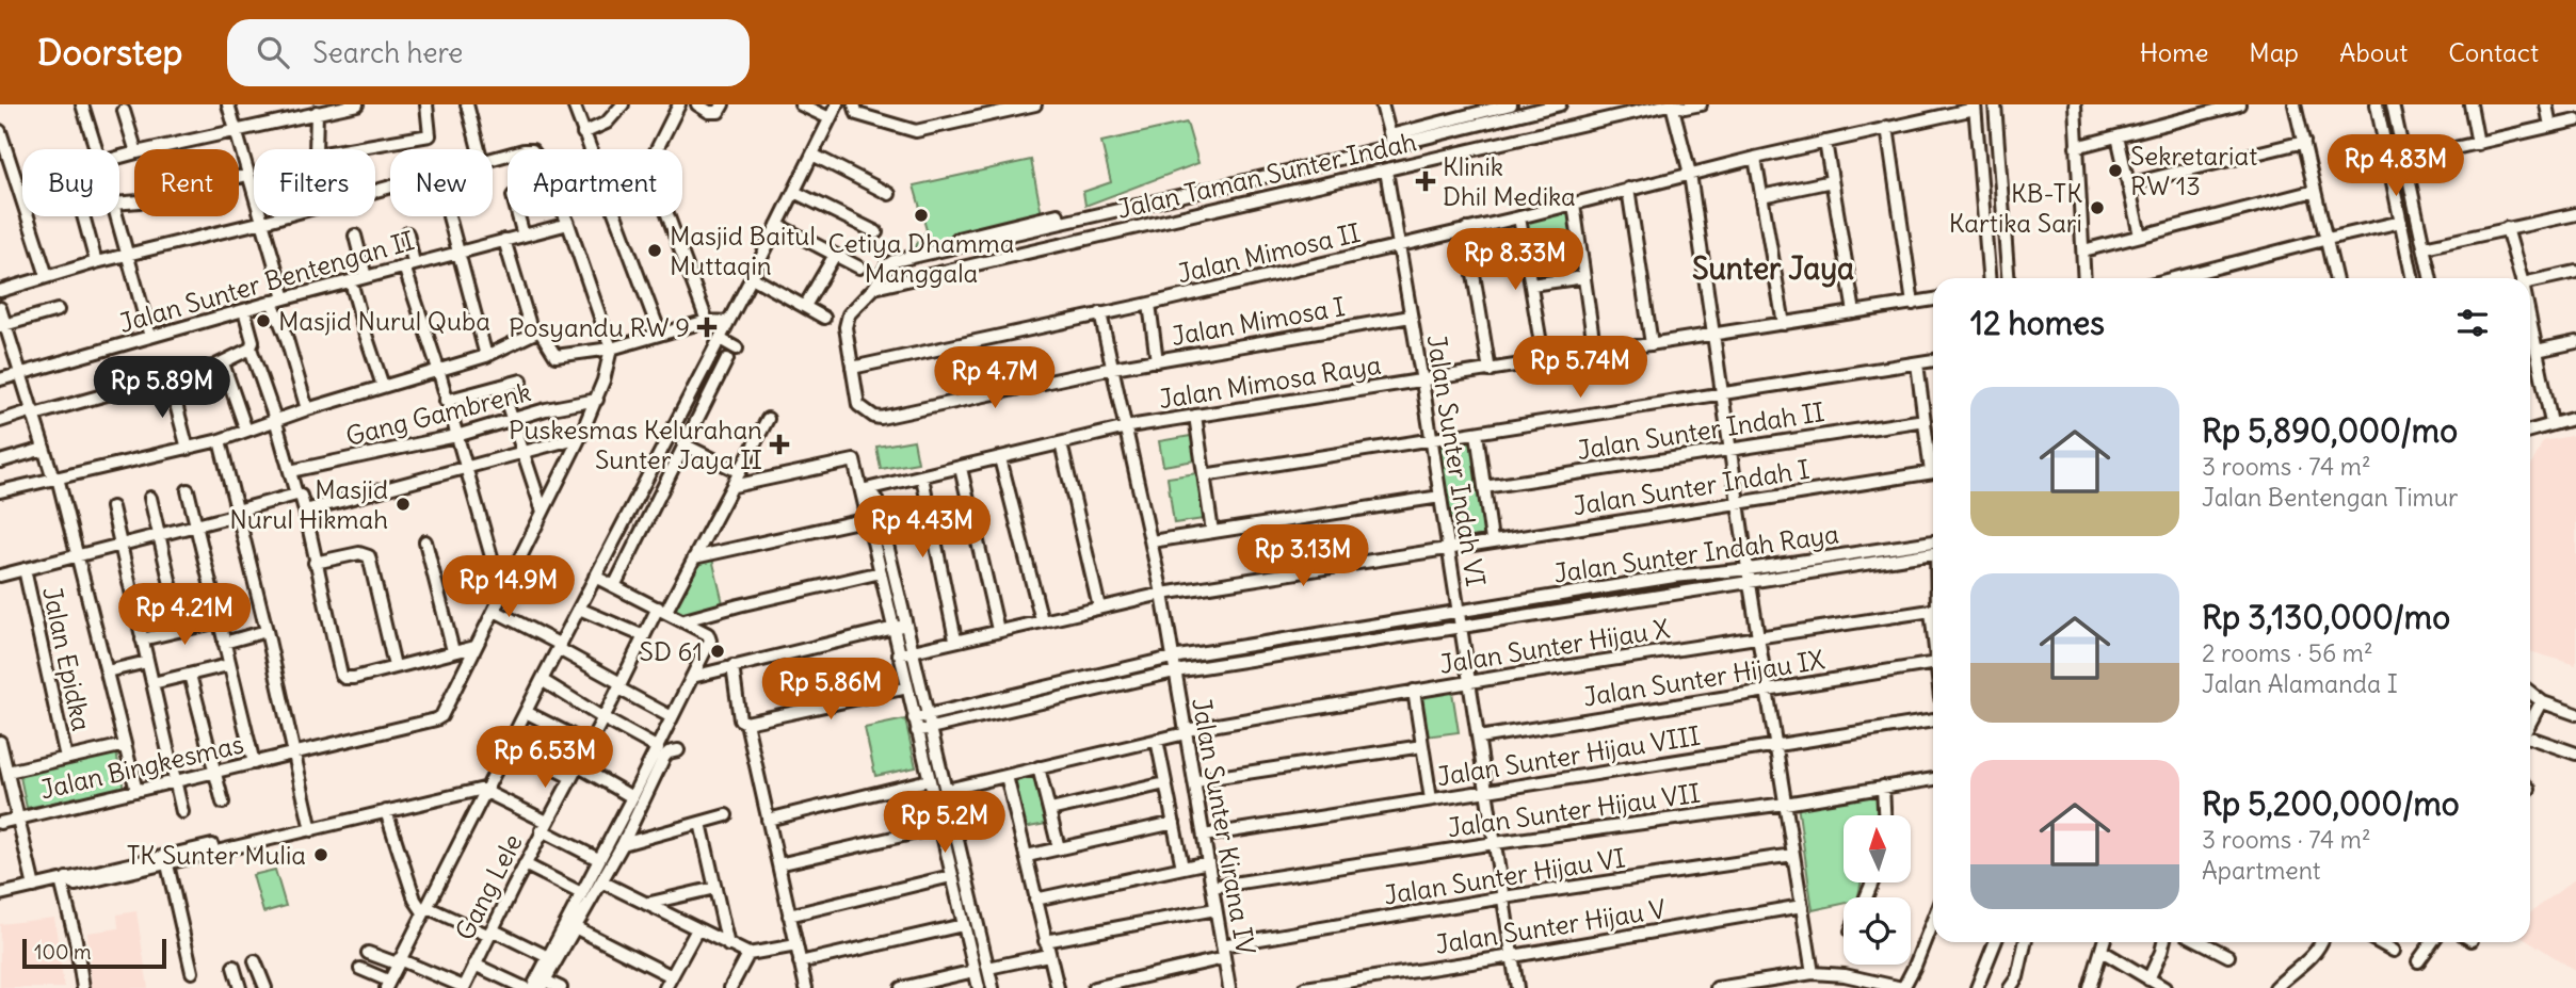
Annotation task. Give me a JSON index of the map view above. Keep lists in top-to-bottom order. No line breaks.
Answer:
{"streets":{"street":["Jalan Taman Sunter Indah","Jalan Mimosa II","Jalan Sunter Bentengan II","Jalan Mimosa I","Jalan Mimosa Raya","Gang Gambrenk","Jalan Sunter Indah II","Jalan Sunter Indah VI","Jalan Sunter Indah I","Jalan Sunter Indah Raya","Jalan Sunter Hijau X","Jalan Epidka","Jalan Sunter Hijau IX","Jalan Sunter Hijau VIII","Jalan Bingkesmas","Jalan Sunter Hijau VII","Jalan Sunter Kirana IV","Jalan Sunter Hijau VI","Gang Lele","Jalan Sunter Hijau V"]},"crossings":[["Jalan Taman Sunter Indah","Jalan Mimosa II"],["Jalan Taman Sunter Indah","Jalan Mimosa I"],["Jalan Taman Sunter Indah","Jalan Sunter Indah VI"],["Jalan Mimosa II","Jalan Mimosa I"],["Jalan Mimosa II","Jalan Sunter Indah VI"],["Jalan Mimosa II","Jalan Sunter Kirana IV"],["Jalan Mimosa I","Jalan Sunter Indah VI"],["Jalan Mimosa I","Jalan Sunter Kirana IV"],["Jalan Mimosa Raya","Jalan Sunter Indah VI"],["Jalan Mimosa Raya","Jalan Sunter Kirana IV"],["Gang Gambrenk","Jalan Bingkesmas"],["Jalan Sunter Indah VI","Jalan Sunter Indah I"],["Jalan Sunter Indah VI","Jalan Sunter Indah Raya"],["Jalan Sunter Indah VI","Jalan Sunter Hijau X"],["Jalan Sunter Indah VI","Jalan Sunter Hijau IX"],["Jalan Sunter Indah VI","Jalan Sunter Hijau VIII"],["Jalan Sunter Indah VI","Jalan Sunter Hijau VII"],["Jalan Sunter Indah VI","Jalan Sunter Hijau VI"],["Jalan Sunter Indah VI","Jalan Sunter Hijau V"],["Jalan Sunter Indah I","Jalan Sunter Kirana IV"],["Jalan Sunter Indah Raya","Jalan Sunter Kirana IV"],["Jalan Sunter Hijau X","Jalan Sunter Kirana IV"],["Jalan Sunter Hijau VIII","Jalan Sunter Kirana IV"],["Jalan Sunter Hijau VII","Jalan Sunter Kirana IV"],["Jalan Sunter Kirana IV","Jalan Sunter Hijau VI"]],"districts":["Sunter Jaya"],"places":{"other":["Sekretariat RW 13","KB-TK Kartika Sari","Cetiya Dhamma Manggala","Masjid Baitul Muttaqin","Masjid Nurul Quba","Masjid Nurul Hikmah","SD 61","TK Sunter Mulia"],"health":["Klinik Dhil Medika","Posyandu RW 9","Puskesmas Kelurahan Sunter Jaya II"]},"scale_bar":"100 m","north":"top","page":{"header":"Doorstep","search":"Search here","nav":["Home","Map","About","Contact"],"price":["Rp 4.83M","Rp 8.33M","Rp 5.74M","Rp 4.7M","Rp 5.89M","Rp 4.43M","Rp 3.13M","Rp 14.9M","Rp 4.21M","Rp 5.86M","Rp 6.53M","Rp 5.2M"],"chip":["Buy","Rent","Filters","New","Apartment"],"heading":"12 homes","list":[{"name":"Rp 5,890,000/mo","note":"3 rooms · 74 m² · Jalan Bentengan Timur"},{"name":"Rp 3,130,000/mo","note":"2 rooms · 56 m² · Jalan Alamanda I"},{"name":"Rp 5,200,000/mo","note":"3 rooms · 74 m² · Apartment"}],"scale":"100 m"}}
